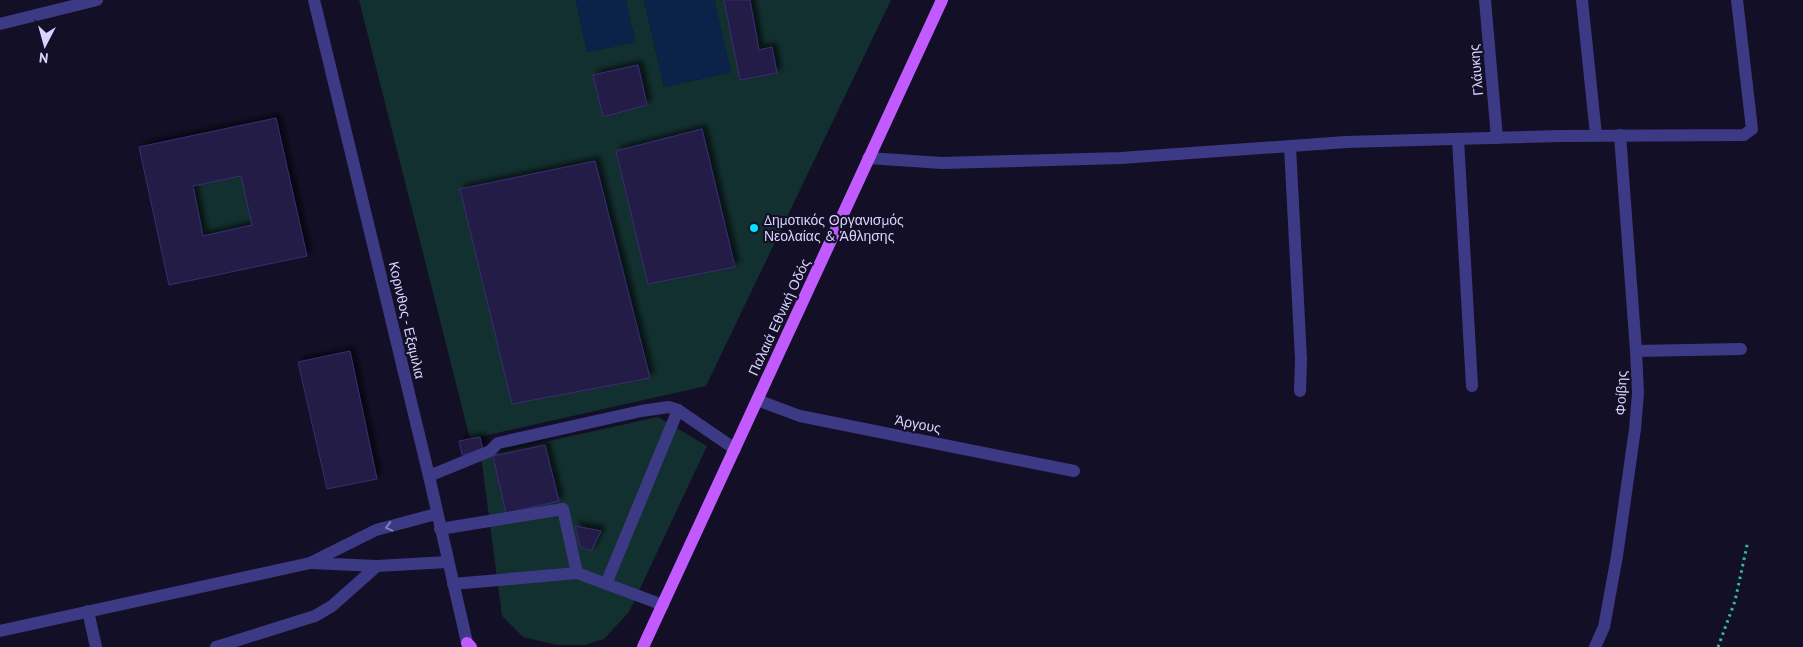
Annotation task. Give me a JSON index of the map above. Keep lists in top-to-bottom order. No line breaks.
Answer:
{"streets":{"main road":["Παλαιά Εθνική Οδός"],"street":["Γλάυκης","Κορινθος - Εξαμιλια","Φοίβης","Άργους"]},"crossings":[["Παλαιά Εθνική Οδός","Άργους"]],"places":["Δημοτικός Οργανισμός Νεολαίας & Άθλησης"],"north":"bottom"}
